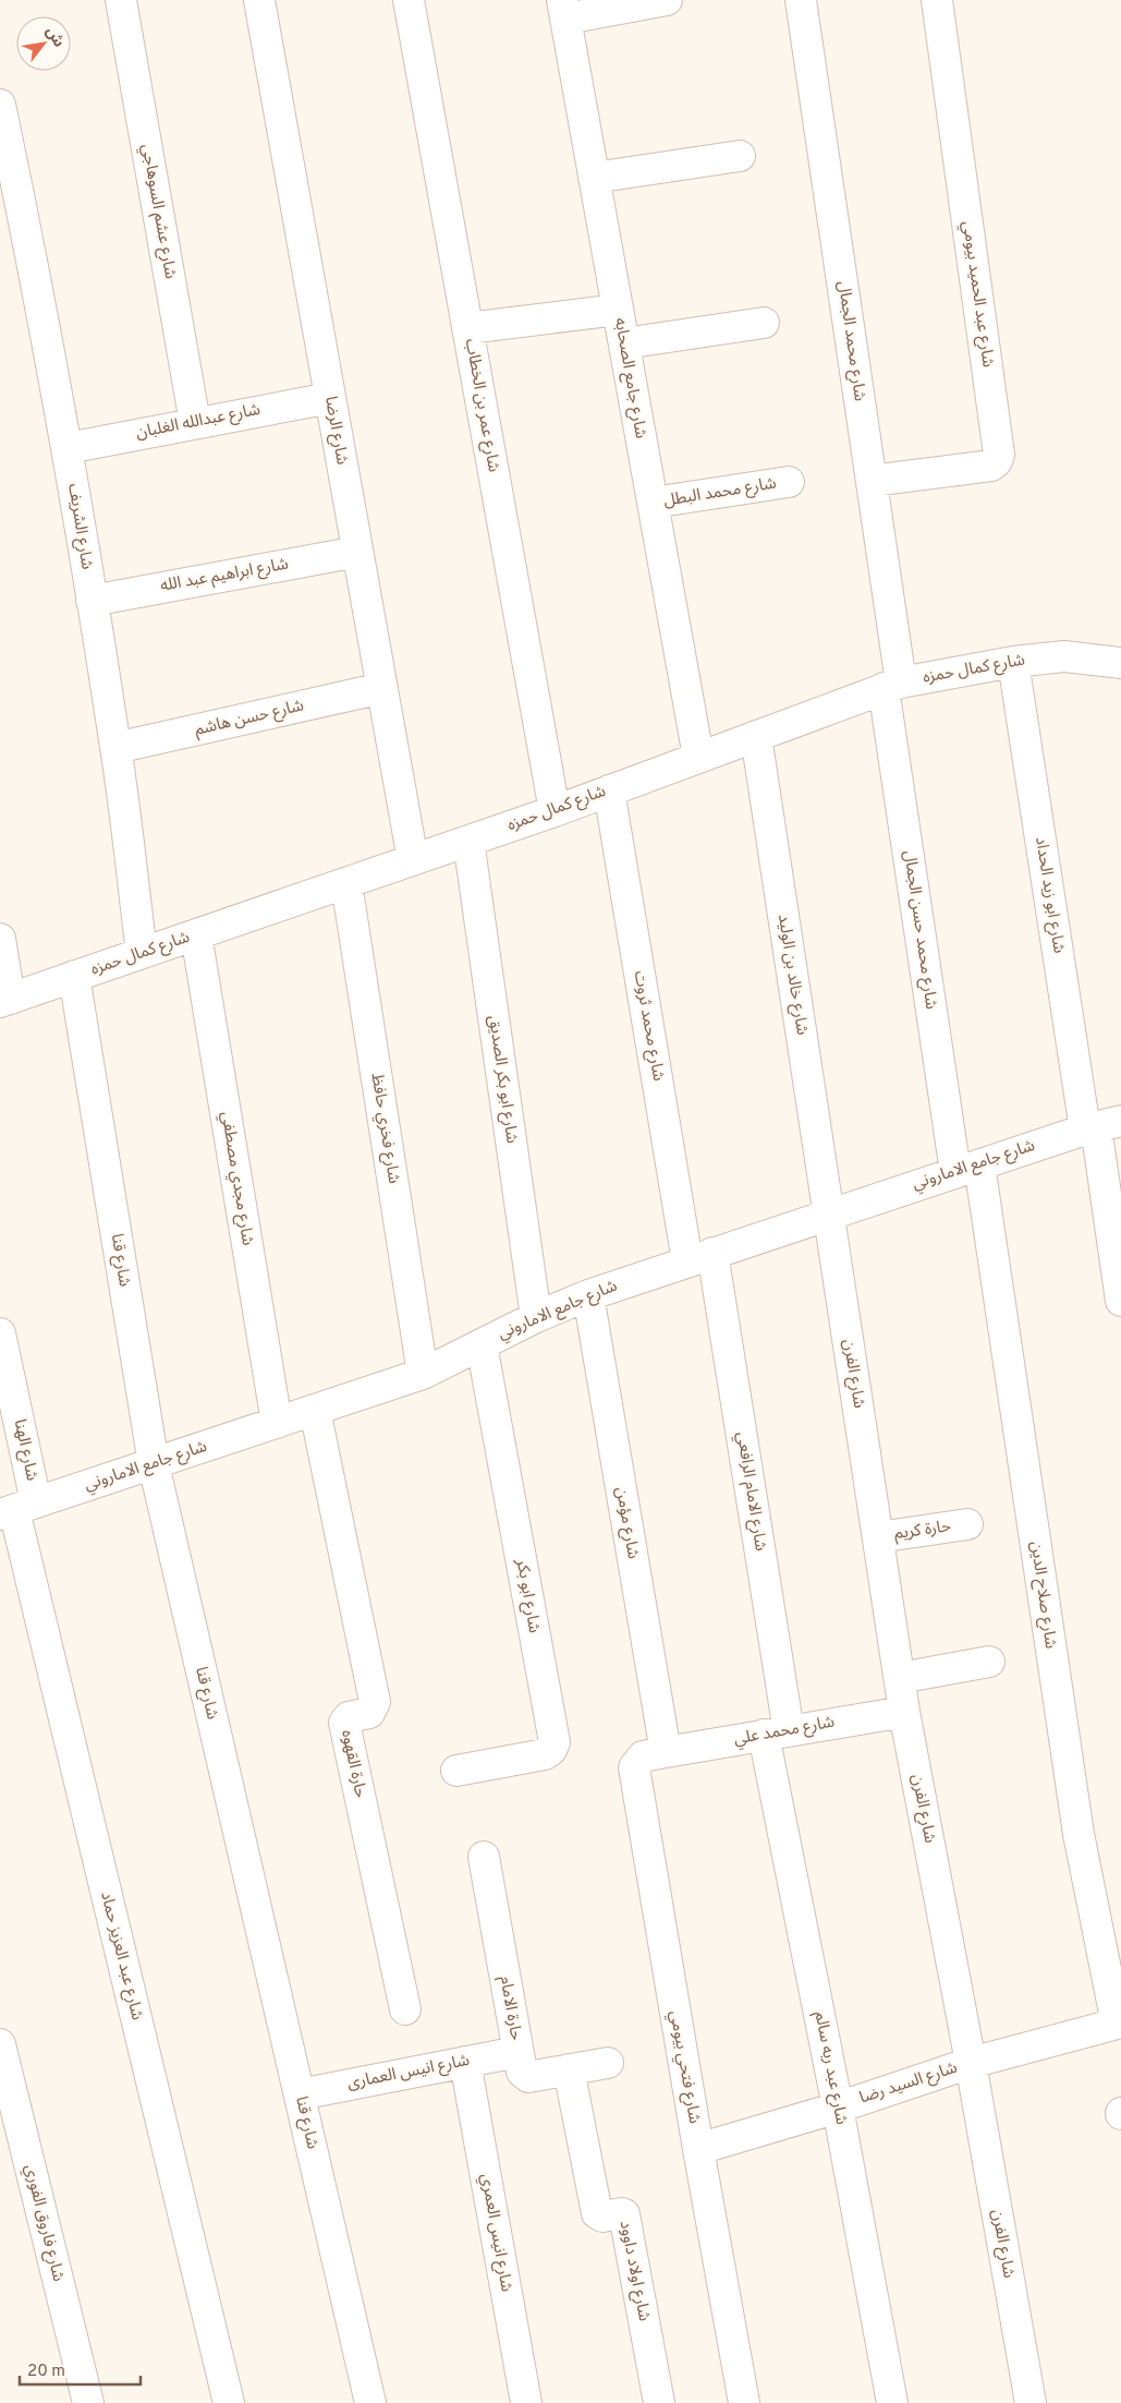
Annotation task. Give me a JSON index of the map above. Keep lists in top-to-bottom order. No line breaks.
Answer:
{"streets":{"street":["شارع عشم السوهاجي","شارع عبد الحميد بيومي","شارع محمد الجمال","شارع جامع الصحابه","شارع عمر بن الخطاب","شارع عبدالله الغلبان","شارع الرضا","شارع محمد البطل","شارع الشريف","شارع ابراهيم عبد الله","شارع كمال حمزه","شارع حسن هاشم","شارع ابو زيد الحداد","شارع محمد حسن الجمال","شارع خالد بن الوليد","شارع محمد ثروت","شارع ابو بكر الصديق","شارع فخري حافظ","شارع جامع الاماروني","شارع مجدي مصطفي","شارع قنا","شارع الفرن","شارع الهنا","شارع الامام الرافعي","شارع مؤمن","حارة كريم","شارع صلاح الدين","شارع ابو بكر","شارع محمد علي","حارة القهوه","شارع عبد العزيز حماد","حارة الامام","شارع فتحي بيومي","شارع عبد ربه سالم","شارع انيس العمارى","شارع السيد رضا","شارع فاروق الفوري","شارع انيس العمري","شارع اولاد داوود"]},"crossings":[["شارع عشم السوهاجي","شارع عبدالله الغلبان"],["شارع عبد الحميد بيومي","شارع محمد الجمال"],["شارع محمد الجمال","شارع كمال حمزه"],["شارع محمد الجمال","شارع محمد حسن الجمال"],["شارع جامع الصحابه","شارع محمد البطل"],["شارع جامع الصحابه","شارع كمال حمزه"],["شارع عمر بن الخطاب","شارع كمال حمزه"],["شارع عبدالله الغلبان","شارع الرضا"],["شارع عبدالله الغلبان","شارع الشريف"],["شارع الرضا","شارع ابراهيم عبد الله"],["شارع الرضا","شارع كمال حمزه"],["شارع الرضا","شارع حسن هاشم"],["شارع الشريف","شارع ابراهيم عبد الله"],["شارع الشريف","شارع كمال حمزه"],["شارع الشريف","شارع حسن هاشم"],["شارع كمال حمزه","شارع ابو زيد الحداد"],["شارع كمال حمزه","شارع محمد حسن الجمال"],["شارع كمال حمزه","شارع خالد بن الوليد"],["شارع كمال حمزه","شارع محمد ثروت"],["شارع كمال حمزه","شارع ابو بكر الصديق"],["شارع كمال حمزه","شارع فخري حافظ"],["شارع كمال حمزه","شارع مجدي مصطفي"],["شارع كمال حمزه","شارع قنا"],["شارع ابو زيد الحداد","شارع جامع الاماروني"],["شارع محمد حسن الجمال","شارع جامع الاماروني"],["شارع محمد حسن الجمال","شارع صلاح الدين"],["شارع خالد بن الوليد","شارع جامع الاماروني"],["شارع خالد بن الوليد","شارع الفرن"],["شارع محمد ثروت","شارع جامع الاماروني"],["شارع محمد ثروت","شارع الامام الرافعي"],["شارع ابو بكر الصديق","شارع جامع الاماروني"],["شارع فخري حافظ","شارع جامع الاماروني"],["شارع جامع الاماروني","شارع مجدي مصطفي"],["شارع جامع الاماروني","شارع قنا"],["شارع جامع الاماروني","شارع الفرن"],["شارع جامع الاماروني","شارع الهنا"],["شارع جامع الاماروني","شارع الامام الرافعي"],["شارع جامع الاماروني","شارع مؤمن"],["شارع جامع الاماروني","شارع صلاح الدين"],["شارع جامع الاماروني","شارع ابو بكر"],["شارع جامع الاماروني","حارة القهوه"],["شارع جامع الاماروني","شارع عبد العزيز حماد"],["شارع قنا","شارع انيس العمارى"],["شارع الفرن","حارة كريم"],["شارع الفرن","شارع محمد علي"],["شارع الفرن","شارع السيد رضا"],["شارع الهنا","شارع عبد العزيز حماد"],["شارع الامام الرافعي","شارع محمد علي"],["شارع الامام الرافعي","شارع عبد ربه سالم"],["شارع مؤمن","شارع محمد علي"],["شارع مؤمن","شارع فتحي بيومي"],["شارع صلاح الدين","شارع السيد رضا"],["شارع محمد علي","شارع فتحي بيومي"],["شارع محمد علي","شارع عبد ربه سالم"],["حارة الامام","شارع انيس العمارى"],["حارة الامام","شارع اولاد داوود"],["شارع فتحي بيومي","شارع السيد رضا"],["شارع عبد ربه سالم","شارع السيد رضا"],["شارع انيس العمارى","شارع انيس العمري"]],"scale_bar":"20 m","north":"top right"}
